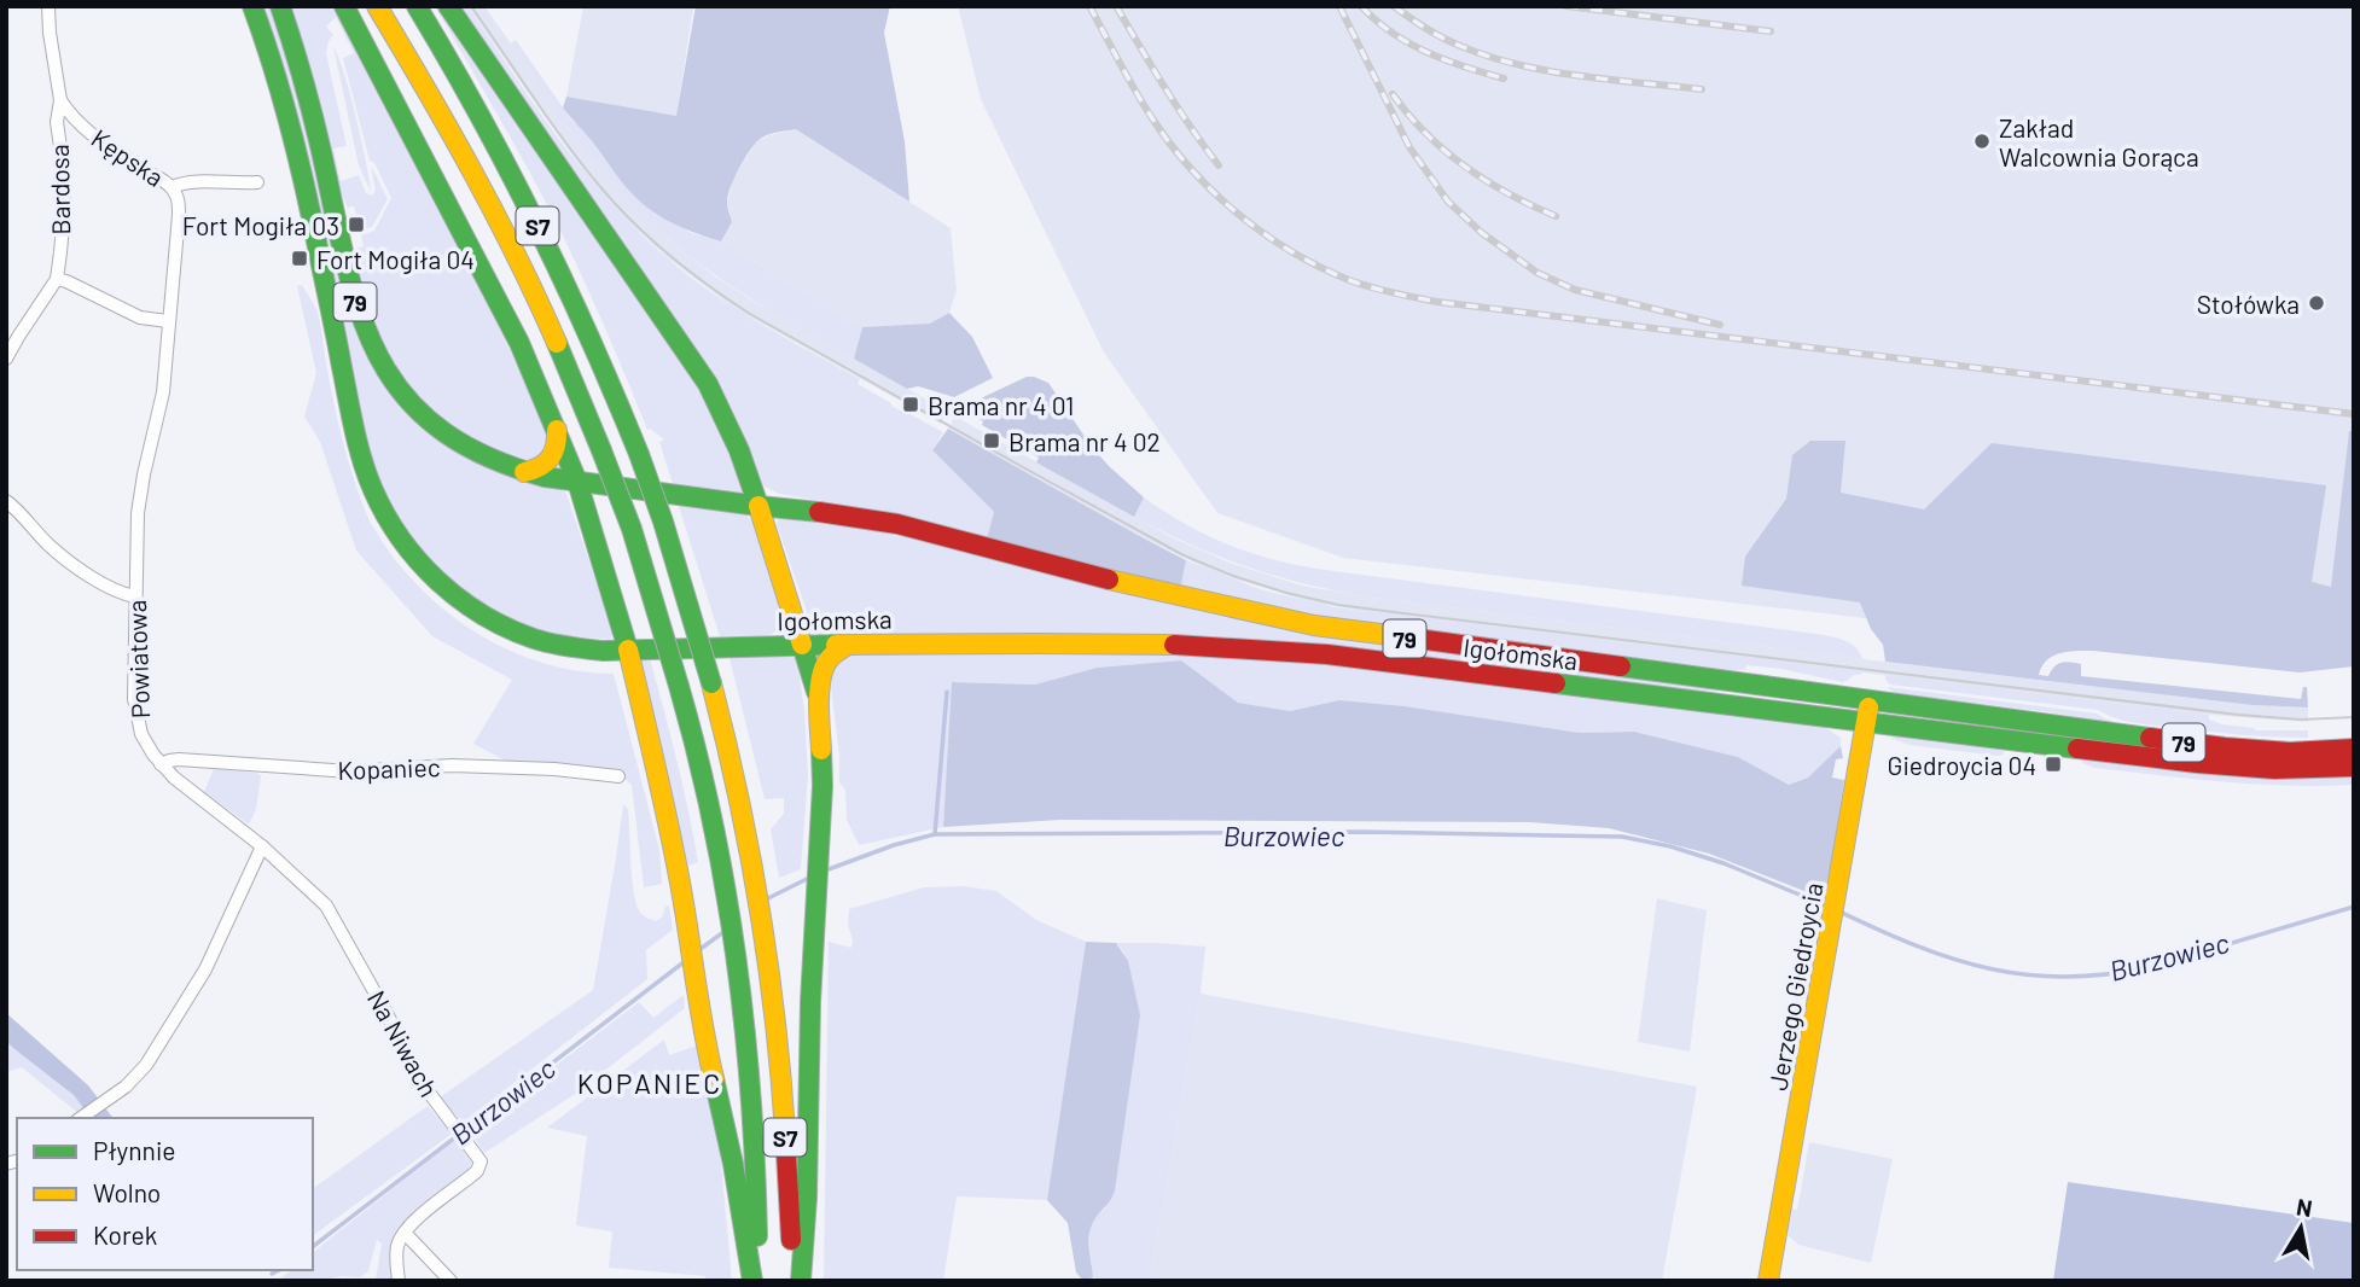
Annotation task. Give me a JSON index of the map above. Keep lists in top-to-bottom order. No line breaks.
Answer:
{"streets":{"main road":["S7","79","Igołomska","Jerzego Giedroycia"],"street":["Kępska","Bardosa","Powiatowa","Kopaniec","Na Niwach"]},"crossings":[["Kępska","Bardosa"],["Kępska","Powiatowa"],["79","Igołomska"],["Igołomska","Jerzego Giedroycia"],["Powiatowa","Kopaniec"],["Powiatowa","Na Niwach"]],"districts":["KOPANIEC"],"water":["Burzowiec"],"places":{"other":["Zakład Walcownia Gorąca","Stołówka"],"transit":["Fort Mogiła 03","Fort Mogiła 04","Brama nr 4 01","Brama nr 4 02","Giedroycia 04"]},"legend":["Płynnie","Wolno","Korek"],"north":"top"}
